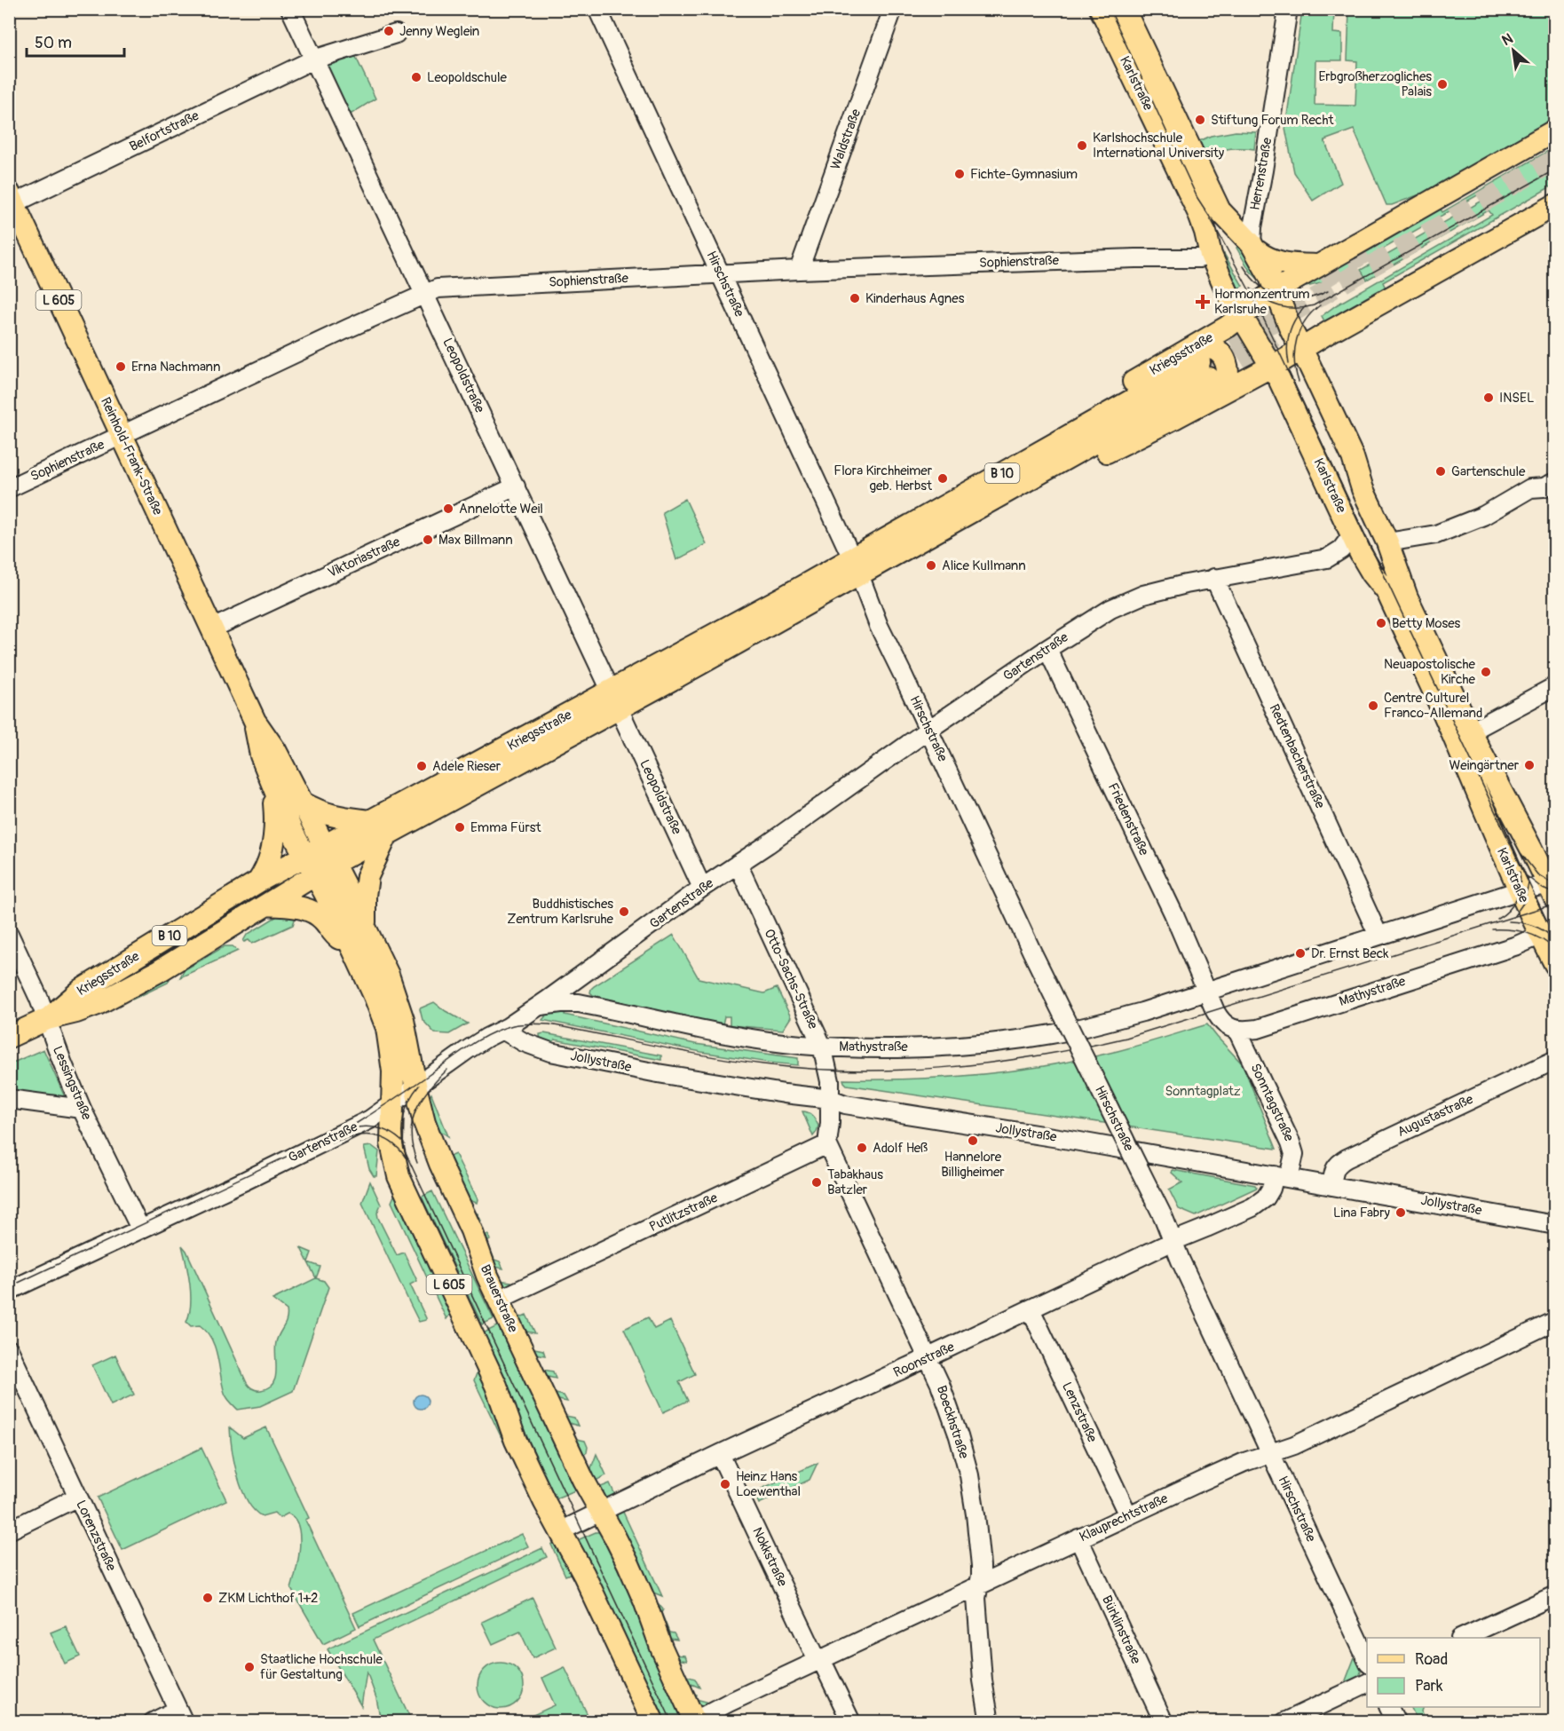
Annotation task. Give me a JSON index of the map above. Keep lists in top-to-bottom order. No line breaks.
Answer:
{"streets":{"main road":["Karlstraße","L 605","Kriegsstraße","Reinhold-Frank-Straße","B 10","Brauerstraße"],"street":["Belfortstraße","Waldstraße","Herrenstraße","Sophienstraße","Hirschstraße","Leopoldstraße","Viktoriastraße","Gartenstraße","Redtenbacherstraße","Friedenstraße","Otto-Sachs-Straße","Mathystraße","Jollystraße","Lessingstraße","Sonntagstraße","Augustastraße","Putlitzstraße","Roonstraße","Lenzstraße","Boeckhstraße","Klauprechtstraße","Lorenzstraße","Nokkstraße","Bürklinstraße"]},"crossings":[["Karlstraße","Herrenstraße"],["Karlstraße","Sophienstraße"],["Karlstraße","Kriegsstraße"],["Karlstraße","Gartenstraße"],["Karlstraße","Mathystraße"],["Belfortstraße","Leopoldstraße"],["Belfortstraße","Reinhold-Frank-Straße"],["Waldstraße","Sophienstraße"],["Sophienstraße","Hirschstraße"],["Sophienstraße","Leopoldstraße"],["Sophienstraße","Reinhold-Frank-Straße"],["Hirschstraße","Kriegsstraße"],["Hirschstraße","Gartenstraße"],["Hirschstraße","Roonstraße"],["Hirschstraße","Klauprechtstraße"],["L 605","Kriegsstraße"],["L 605","Reinhold-Frank-Straße"],["L 605","Gartenstraße"],["L 605","Brauerstraße"],["L 605","Roonstraße"],["Kriegsstraße","Leopoldstraße"],["Kriegsstraße","Reinhold-Frank-Straße"],["Kriegsstraße","B 10"],["Kriegsstraße","Lessingstraße"],["Kriegsstraße","Brauerstraße"],["Leopoldstraße","Viktoriastraße"],["Leopoldstraße","Gartenstraße"],["Reinhold-Frank-Straße","Viktoriastraße"],["Reinhold-Frank-Straße","Brauerstraße"],["B 10","Lessingstraße"],["Gartenstraße","Redtenbacherstraße"],["Gartenstraße","Friedenstraße"],["Gartenstraße","Otto-Sachs-Straße"],["Gartenstraße","Mathystraße"],["Gartenstraße","Jollystraße"],["Gartenstraße","Lessingstraße"],["Gartenstraße","Brauerstraße"],["Redtenbacherstraße","Mathystraße"],["Friedenstraße","Mathystraße"],["Otto-Sachs-Straße","Mathystraße"],["Otto-Sachs-Straße","Jollystraße"],["Mathystraße","Sonntagstraße"],["Jollystraße","Sonntagstraße"],["Jollystraße","Augustastraße"],["Jollystraße","Roonstraße"],["Sonntagstraße","Roonstraße"],["Putlitzstraße","Brauerstraße"],["Putlitzstraße","Boeckhstraße"],["Brauerstraße","Roonstraße"],["Brauerstraße","Klauprechtstraße"],["Roonstraße","Lenzstraße"],["Roonstraße","Boeckhstraße"],["Roonstraße","Nokkstraße"],["Lenzstraße","Klauprechtstraße"],["Boeckhstraße","Klauprechtstraße"],["Klauprechtstraße","Nokkstraße"],["Klauprechtstraße","Bürklinstraße"]],"parks":["Sonntagplatz"],"places":{"other":["Jenny Weglein","Leopoldschule","Erbgroßherzogliches Palais","Stiftung Forum Recht","Karlshochschule International University","Fichte-Gymnasium","Kinderhaus Agnes","Erna Nachmann","INSEL","Gartenschule","Flora Kirchheimer geb. Herbst","Annelotte Weil","Max Billmann","Alice Kullmann","Betty Moses","Neuapostolische Kirche","Centre Culturel Franco-Allemand","Weingärtner","Adele Rieser","Emma Fürst","Buddhistisches Zentrum Karlsruhe","Dr. Ernst Beck","Hannelore Billigheimer","Adolf Heß","Tabakhaus Batzler","Lina Fabry","Heinz Hans Loewenthal","ZKM Lichthof 1+2","Staatliche Hochschule für Gestaltung"],"health":["Hormonzentrum Karlsruhe"]},"legend":["Road","Park"],"scale_bar":"50 m","north":"top left"}
